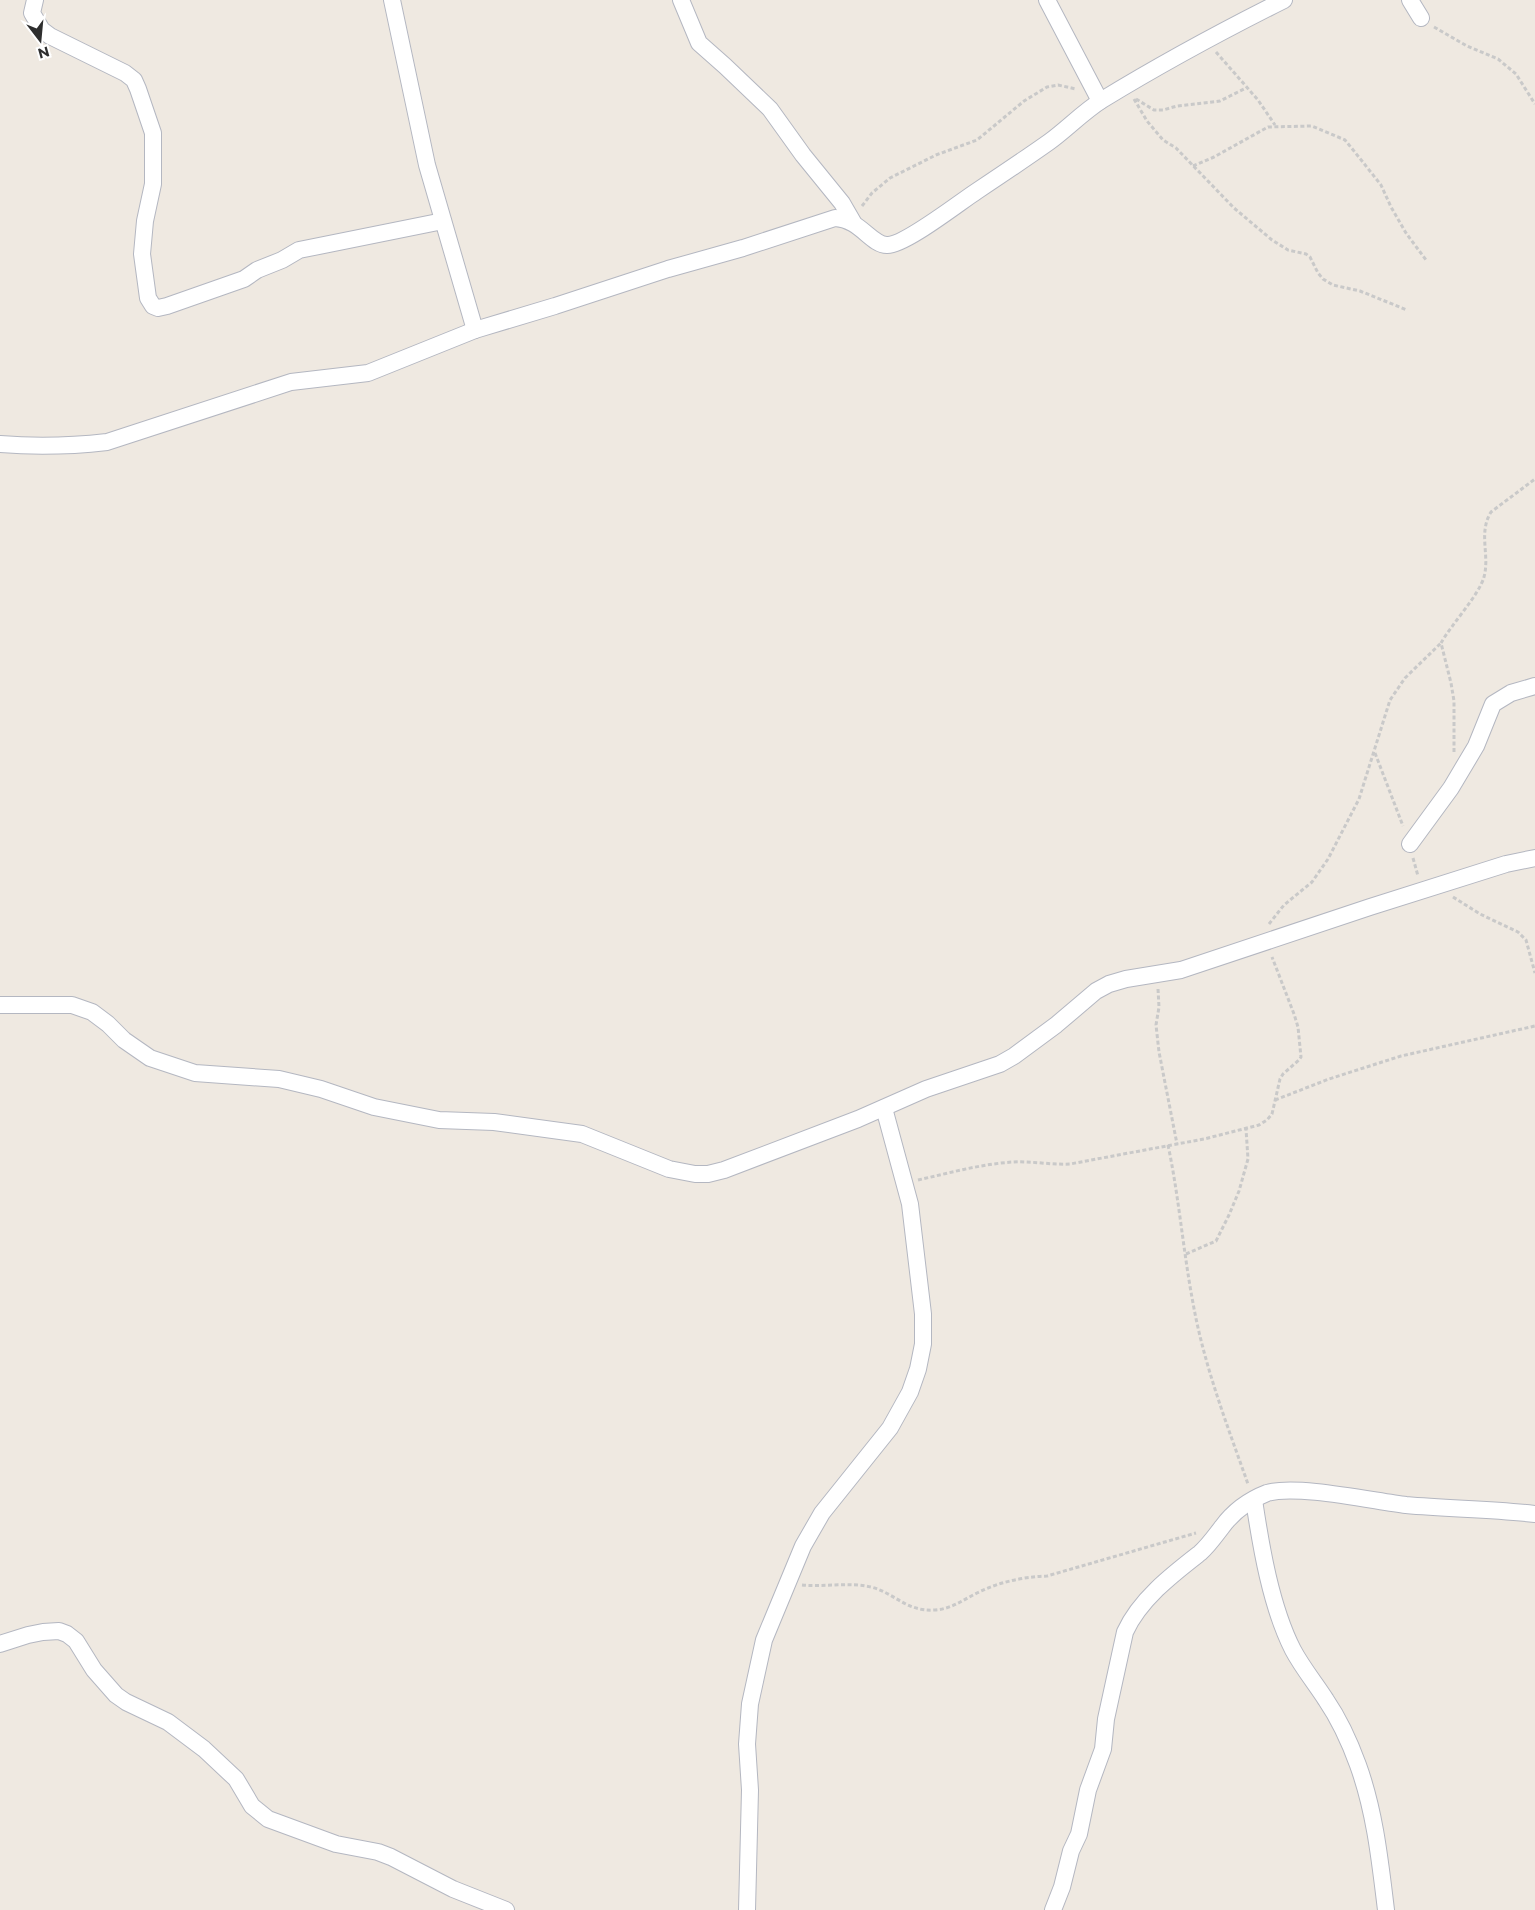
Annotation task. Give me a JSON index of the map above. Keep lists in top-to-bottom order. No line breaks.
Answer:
{"north":"bottom"}
